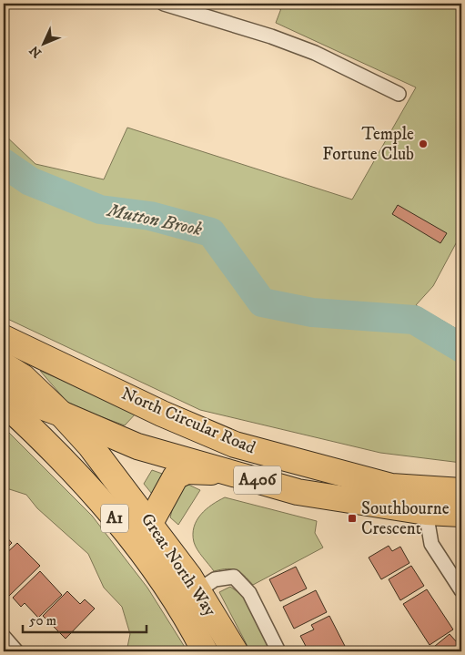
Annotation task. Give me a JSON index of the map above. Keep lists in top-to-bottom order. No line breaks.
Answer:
{"streets":{"highway":["North Circular Road","A406","A1","Great North Way"]},"crossings":[["North Circular Road","A1"],["North Circular Road","Great North Way"],["A1","Great North Way"]],"water":["Mutton Brook"],"places":{"other":["Temple Fortune Club"],"transit":["Southbourne Crescent"]},"scale_bar":"50 m","north":"bottom left"}
